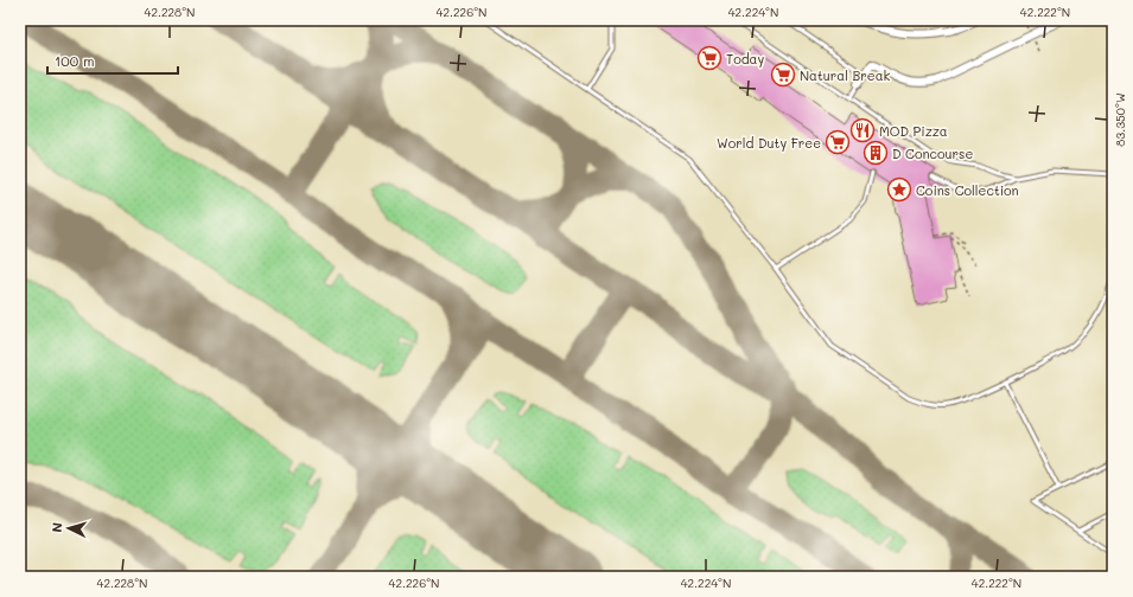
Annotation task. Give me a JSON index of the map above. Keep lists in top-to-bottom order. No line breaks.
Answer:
{"places":{"supermarket":["Today","Natural Break","World Duty Free"],"restaurant":["MOD Pizza"],"building":["D Concourse"],"place":["Coins Collection"]},"scale_bar":"100 m","north":"left","coordinates":["42.228°N","42.226°N","42.224°N","42.222°N","83.350°W"]}
